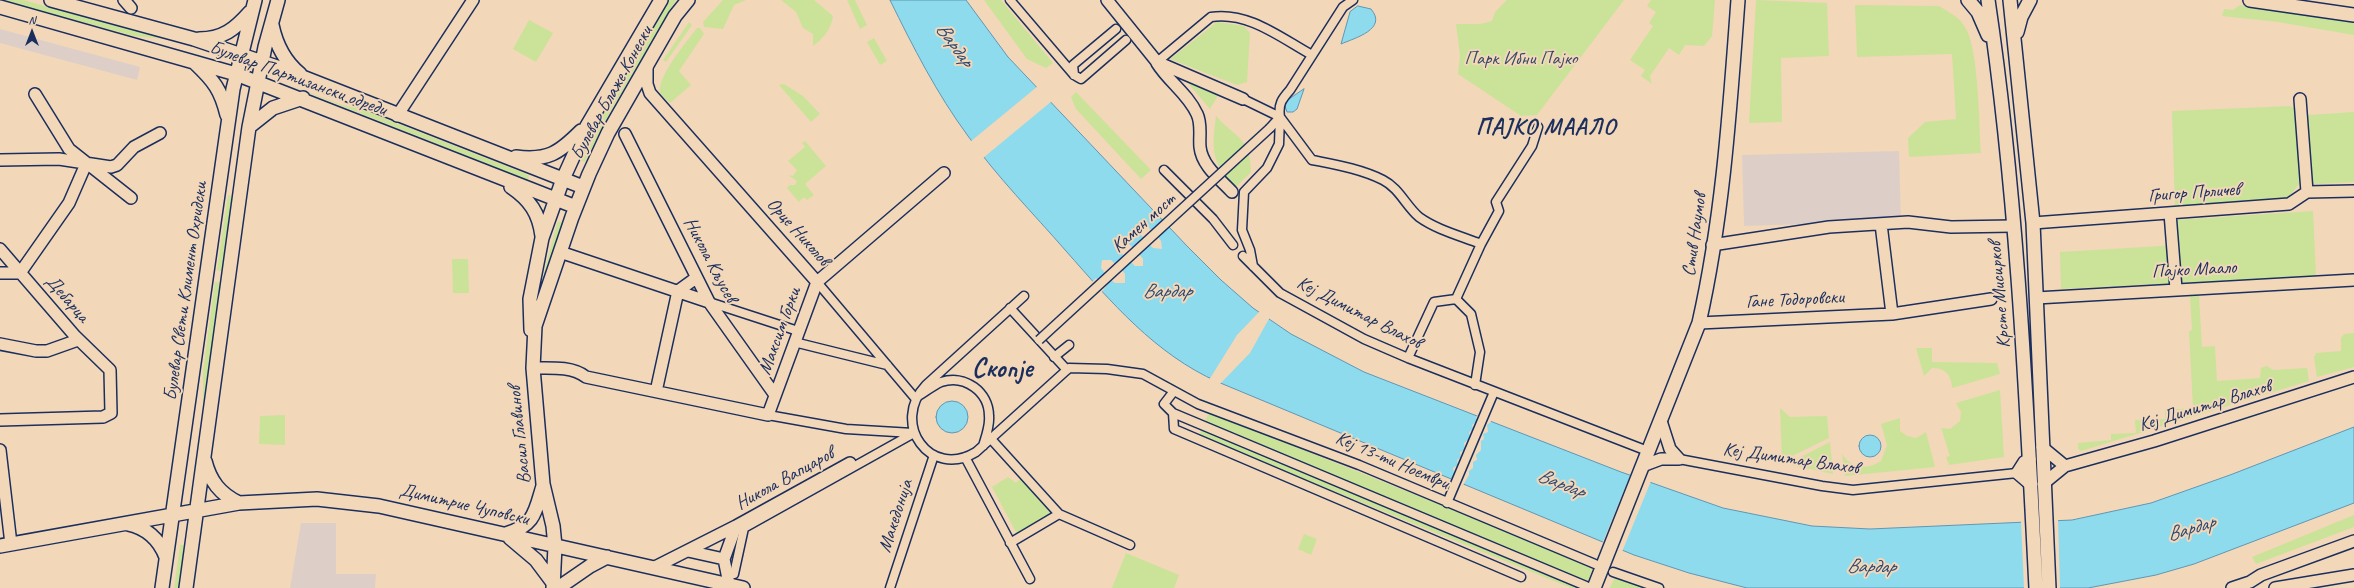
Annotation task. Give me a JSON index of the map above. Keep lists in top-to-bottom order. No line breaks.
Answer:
{"streets":{"street":["Булевар Партизански одреди","Булевар Блаже Конески","Григор Прличев","Камен мост","Орце Николов","Стив Наумов","Никола Кљусев","Пајко Маало","Булевар Свети Климент Охридски","Крсте Мисирков","Дебарца","Гане Тодоровски","Кеј Димитар Влахов","Максим Горки","Васил Главинов","Кеј 13-ти Ноември","Никола Вапцаров","Димитрие Чуповски","Македонија"]},"crossings":[["Булевар Партизански одреди","Булевар Блаже Конески"],["Булевар Партизански одреди","Булевар Свети Климент Охридски"],["Булевар Партизански одреди","Васил Главинов"],["Булевар Блаже Конески","Васил Главинов"],["Григор Прличев","Крсте Мисирков"],["Орце Николов","Максим Горки"],["Орце Николов","Македонија"],["Стив Наумов","Гане Тодоровски"],["Стив Наумов","Кеј Димитар Влахов"],["Стив Наумов","Кеј 13-ти Ноември"],["Никола Кљусев","Максим Горки"],["Пајко Маало","Крсте Мисирков"],["Булевар Свети Климент Охридски","Димитрие Чуповски"],["Крсте Мисирков","Кеј Димитар Влахов"],["Васил Главинов","Димитрие Чуповски"],["Никола Вапцаров","Димитрие Чуповски"]],"districts":["ПАЈКО МААЛО","Скопје"],"water":["Вардар"],"parks":["Парк Ибни Пајко"],"north":"top"}
